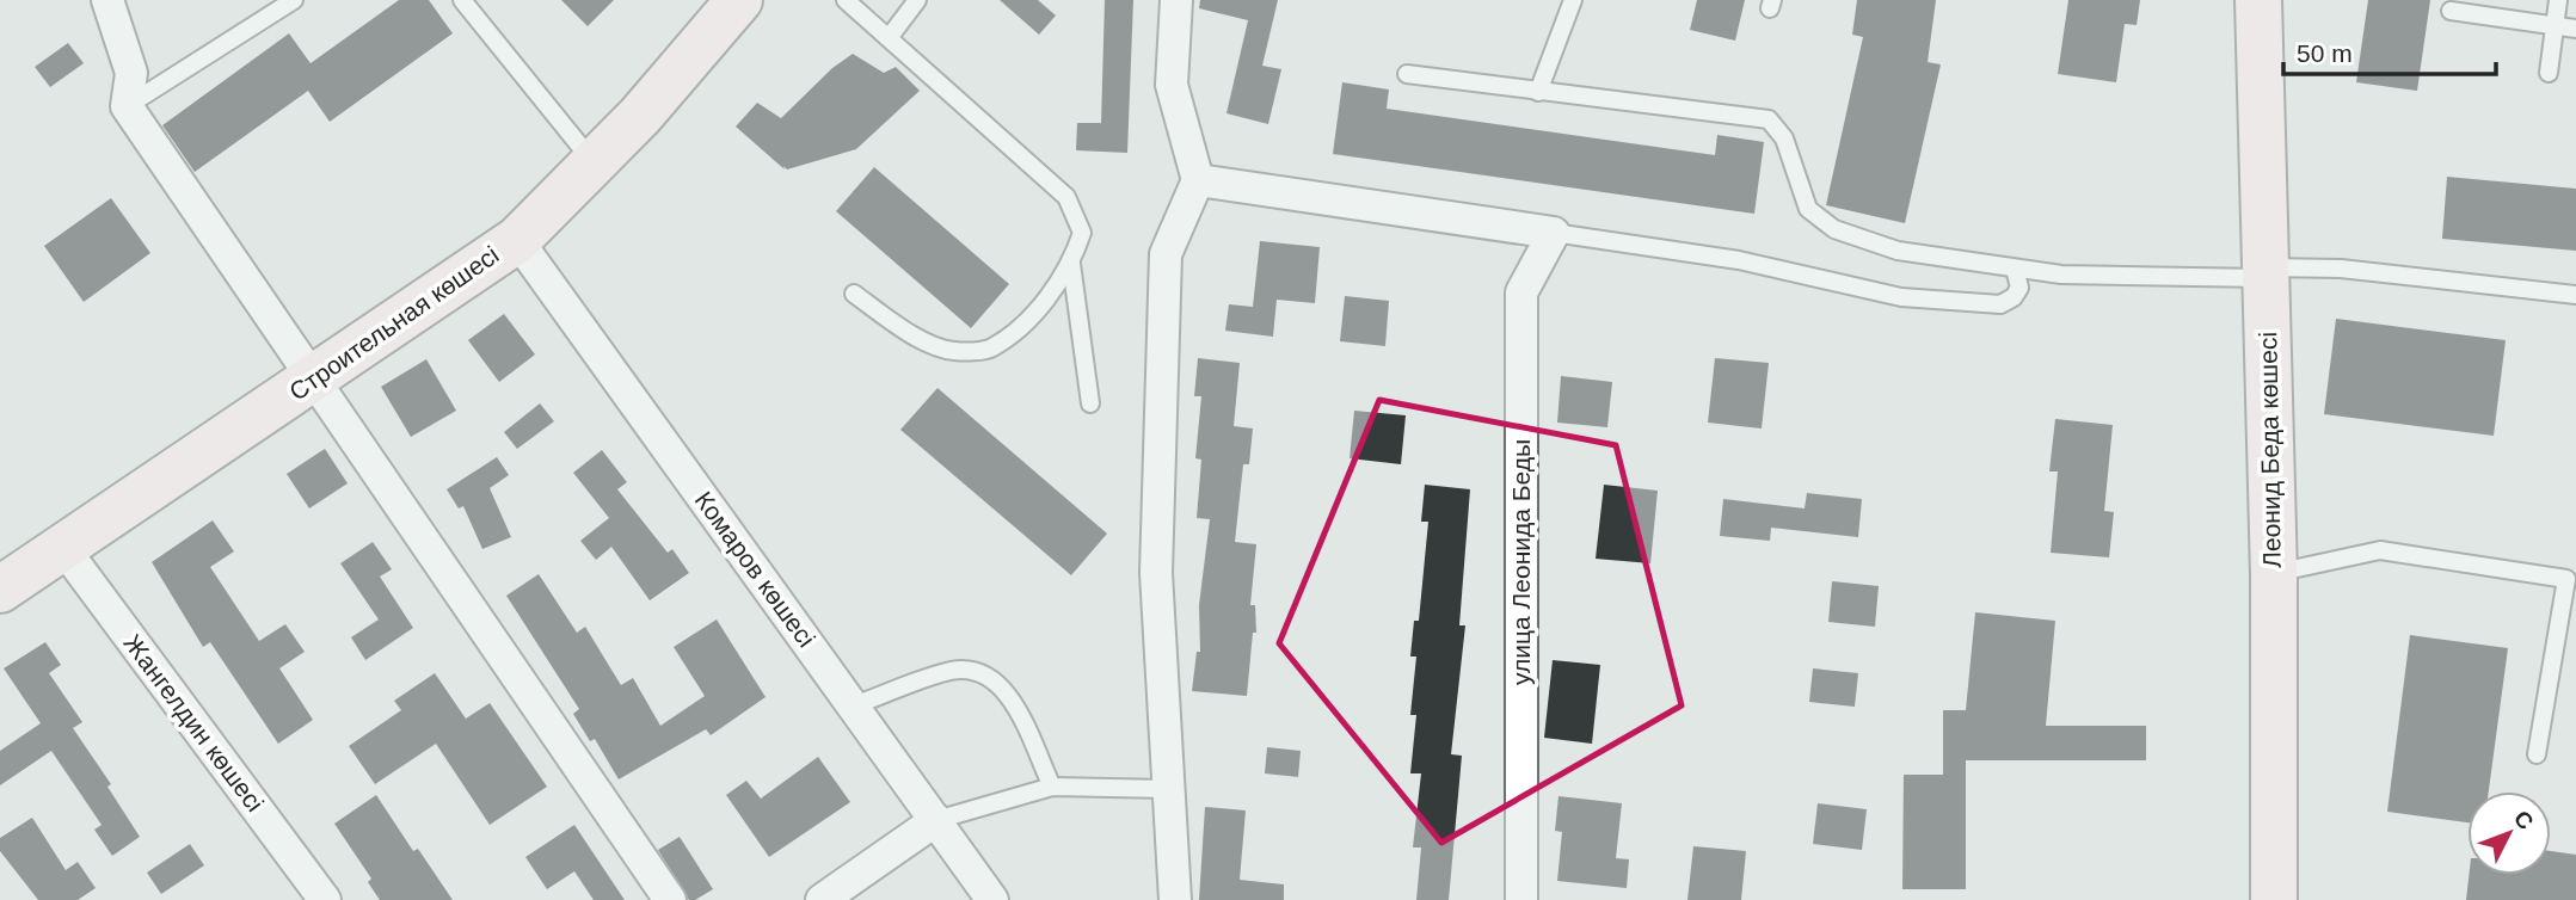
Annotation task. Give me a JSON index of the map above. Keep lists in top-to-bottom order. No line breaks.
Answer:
{"streets":{"street":["Строительная көшесі","Леонид Беда көшесі","улица Леонида Беды","Комаров көшесі","Жангелдин көшесі"]},"crossings":[["Строительная көшесі","Комаров көшесі"],["Строительная көшесі","Жангелдин көшесі"]],"scale_bar":"50 m","north":"top right"}
